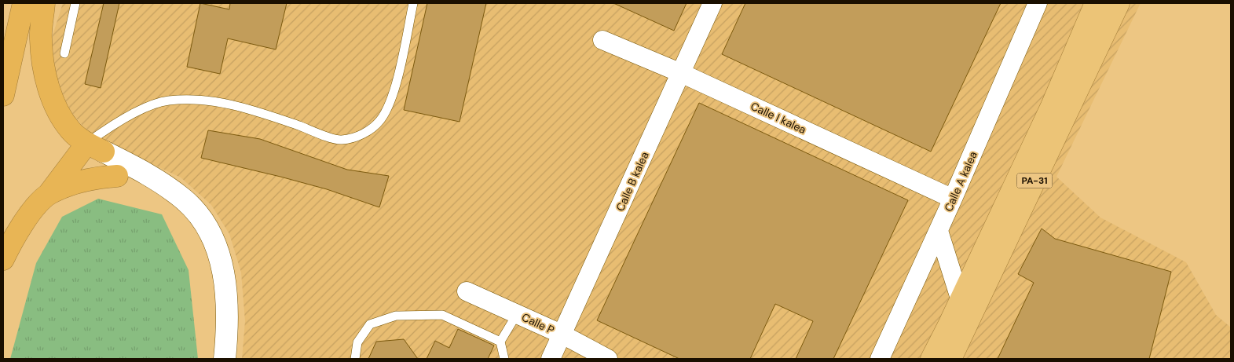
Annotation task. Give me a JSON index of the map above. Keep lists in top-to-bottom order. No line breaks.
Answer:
{"streets":{"highway":["PA-31"],"street":["Calle I kalea","Calle B kalea","Calle A kalea","Calle P"]},"crossings":[["Calle I kalea","Calle B kalea"],["Calle I kalea","Calle A kalea"],["Calle B kalea","Calle P"]]}
